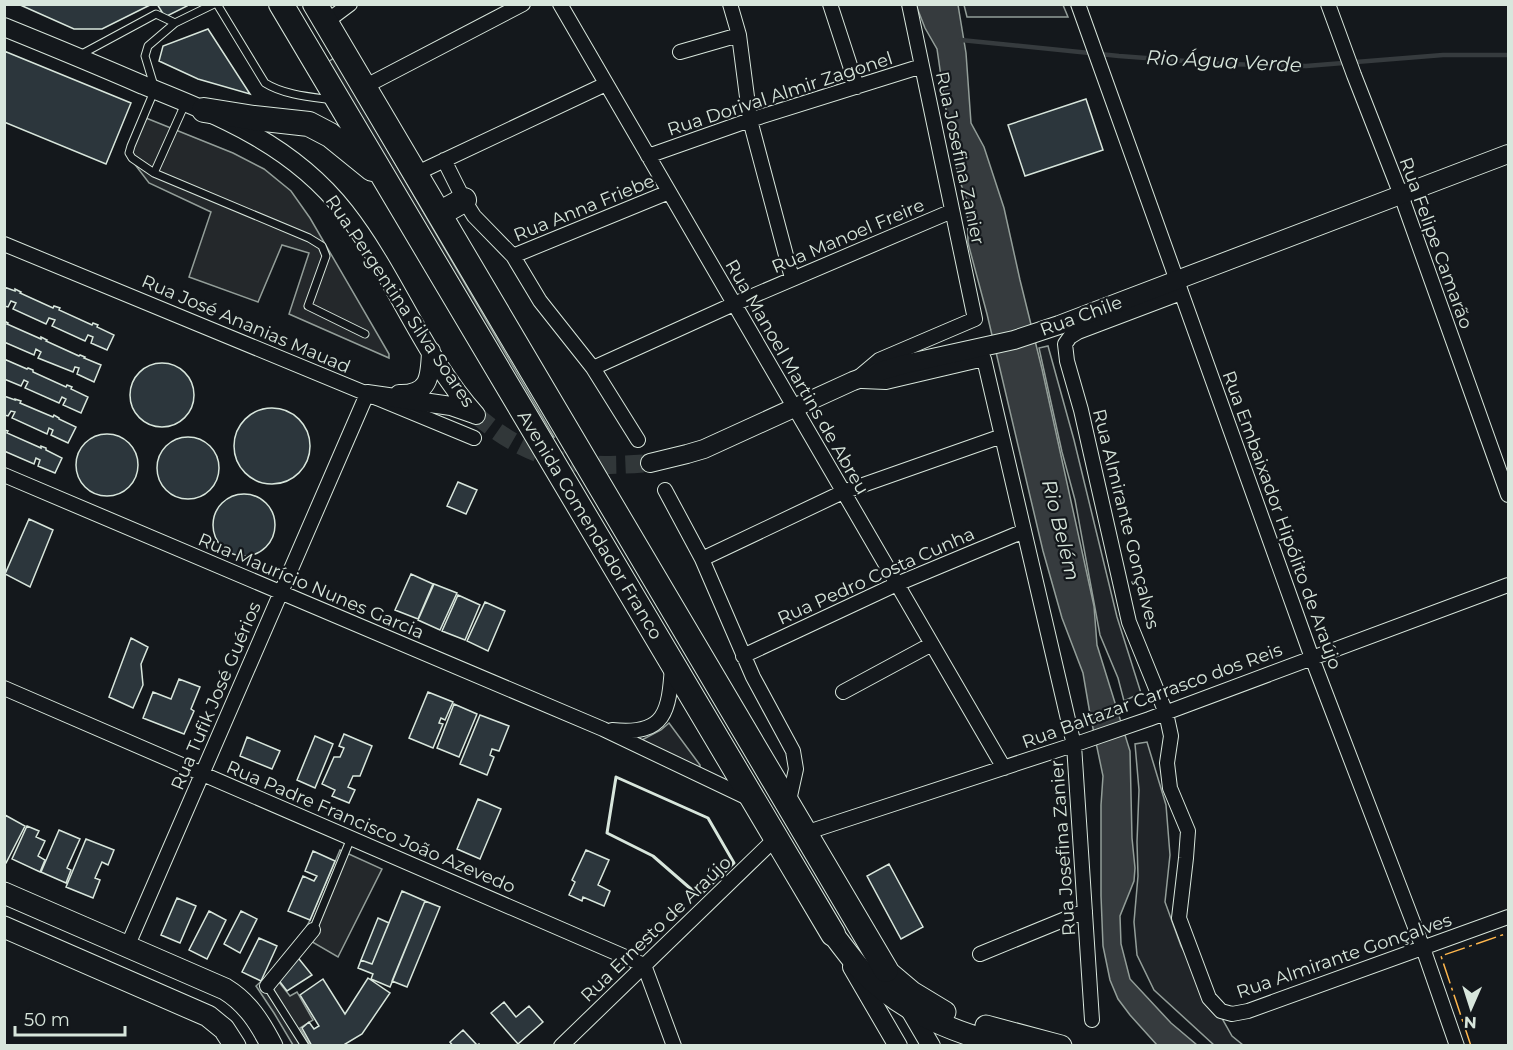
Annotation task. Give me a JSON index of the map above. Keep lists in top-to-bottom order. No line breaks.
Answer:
{"streets":{"highway":["Avenida Comendador Franco"],"main road":["Rua Pergentina Silva Soares","Rua Chile"],"street":["Rua Dorival Almir Zagonel","Rua Josefina Zanier","Rua Anna Friebe","Rua Manoel Freire","Rua Felipe Camarão","Rua José Ananias Mauad","Rua Manoel Martins de Abreu","Rua Almirante Gonçalves","Rua Embaixador Hipólito de Araújo","Rua Pedro Costa Cunha","Rua Maurício Nunes Garcia","Rua Tufik José Guérios","Rua Baltazar Carrasco dos Reis","Rua Padre Francisco João Azevedo","Rua Ernesto de Araújo"]},"crossings":[["Rua Dorival Almir Zagonel","Rua Josefina Zanier"],["Rua Dorival Almir Zagonel","Rua Manoel Martins de Abreu"],["Rua Josefina Zanier","Rua Manoel Freire"],["Rua Josefina Zanier","Rua Chile"],["Rua Josefina Zanier","Rua Pedro Costa Cunha"],["Rua Josefina Zanier","Rua Baltazar Carrasco dos Reis"],["Rua Anna Friebe","Rua Manoel Martins de Abreu"],["Rua Manoel Freire","Rua Manoel Martins de Abreu"],["Rua Felipe Camarão","Rua Chile"],["Rua Pergentina Silva Soares","Rua José Ananias Mauad"],["Rua Pergentina Silva Soares","Rua Tufik José Guérios"],["Rua Chile","Rua Manoel Martins de Abreu"],["Rua Chile","Rua Almirante Gonçalves"],["Rua Chile","Rua Embaixador Hipólito de Araújo"],["Rua José Ananias Mauad","Rua Tufik José Guérios"],["Rua Manoel Martins de Abreu","Rua Pedro Costa Cunha"],["Rua Manoel Martins de Abreu","Rua Baltazar Carrasco dos Reis"],["Rua Almirante Gonçalves","Rua Embaixador Hipólito de Araújo"],["Rua Almirante Gonçalves","Rua Baltazar Carrasco dos Reis"],["Rua Embaixador Hipólito de Araújo","Rua Baltazar Carrasco dos Reis"],["Avenida Comendador Franco","Rua Maurício Nunes Garcia"],["Avenida Comendador Franco","Rua Baltazar Carrasco dos Reis"],["Avenida Comendador Franco","Rua Ernesto de Araújo"],["Rua Maurício Nunes Garcia","Rua Tufik José Guérios"],["Rua Tufik José Guérios","Rua Padre Francisco João Azevedo"],["Rua Padre Francisco João Azevedo","Rua Ernesto de Araújo"]],"water":["Rio Água Verde","Rio Belém"],"scale_bar":"50 m","north":"bottom"}
